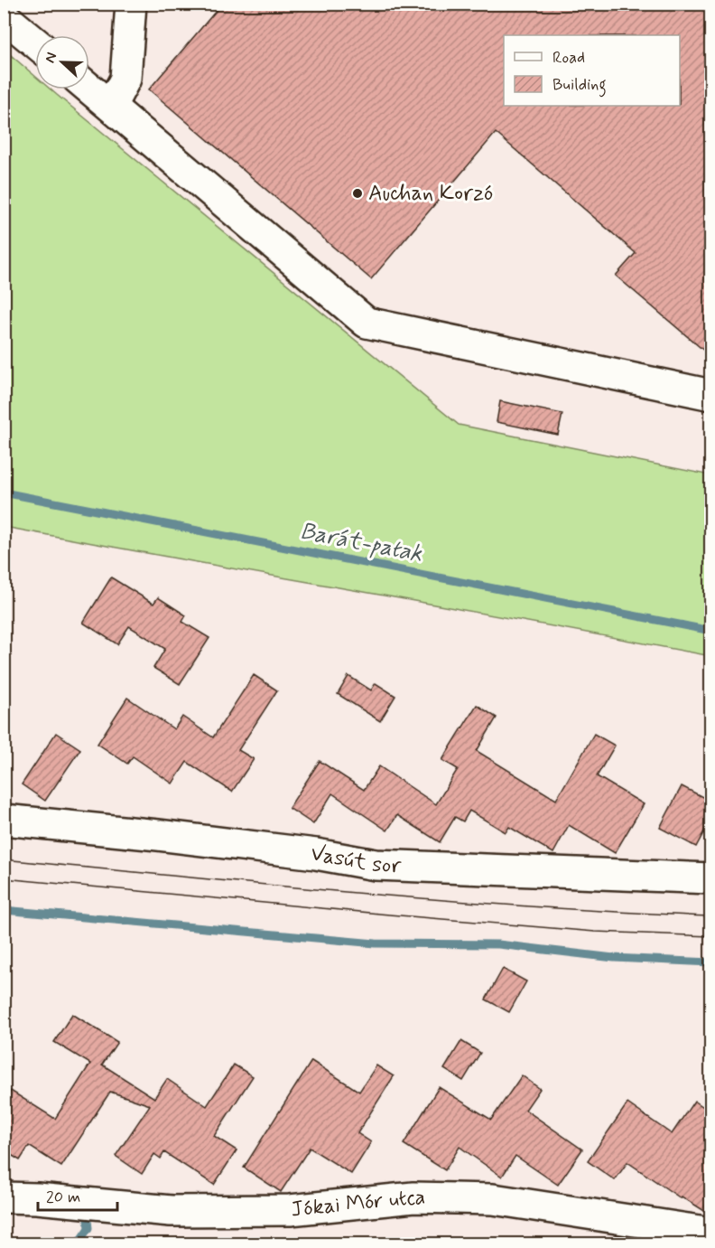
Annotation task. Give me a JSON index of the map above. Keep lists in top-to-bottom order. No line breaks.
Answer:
{"streets":{"street":["Vasút sor","Jókai Mór utca"]},"water":["Barát-patak"],"places":["Auchan Korzó"],"legend":["Road","Building"],"scale_bar":"20 m","north":"left"}
